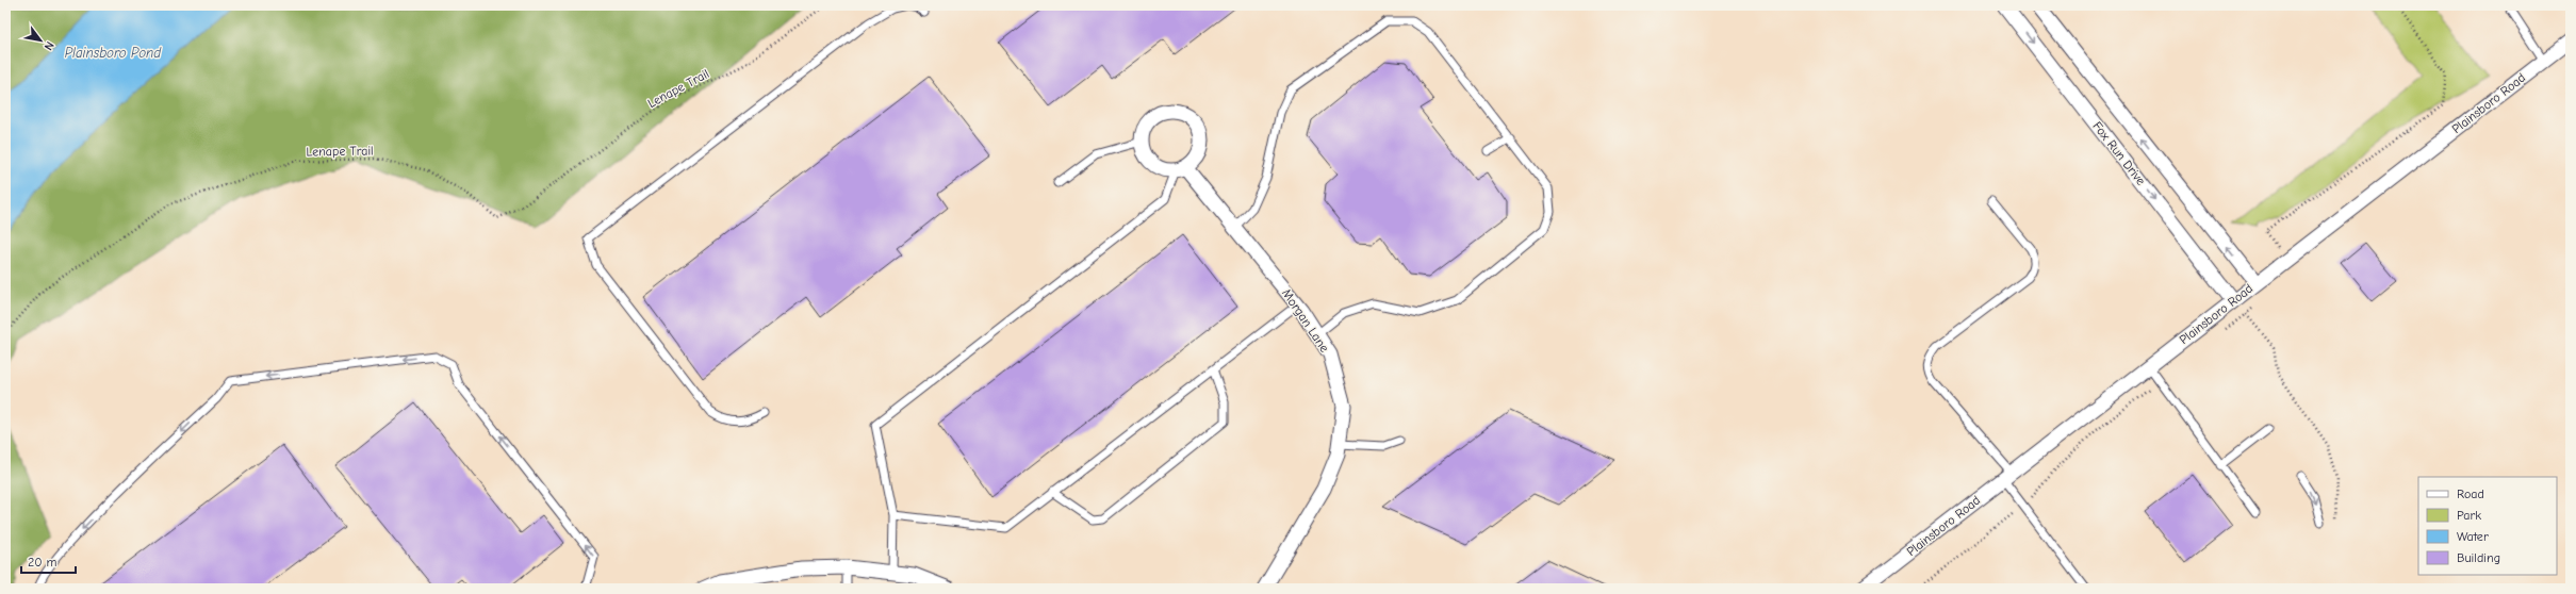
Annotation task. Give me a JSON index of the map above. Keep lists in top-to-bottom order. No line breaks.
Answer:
{"streets":{"street":["Plainsboro Road","Fox Run Drive","Morgan Lane"],"path":["Lenape Trail"]},"crossings":[["Plainsboro Road","Fox Run Drive"]],"water":["Plainsboro Pond"],"legend":["Road","Park","Water","Building"],"scale_bar":"20 m","north":"bottom right"}
